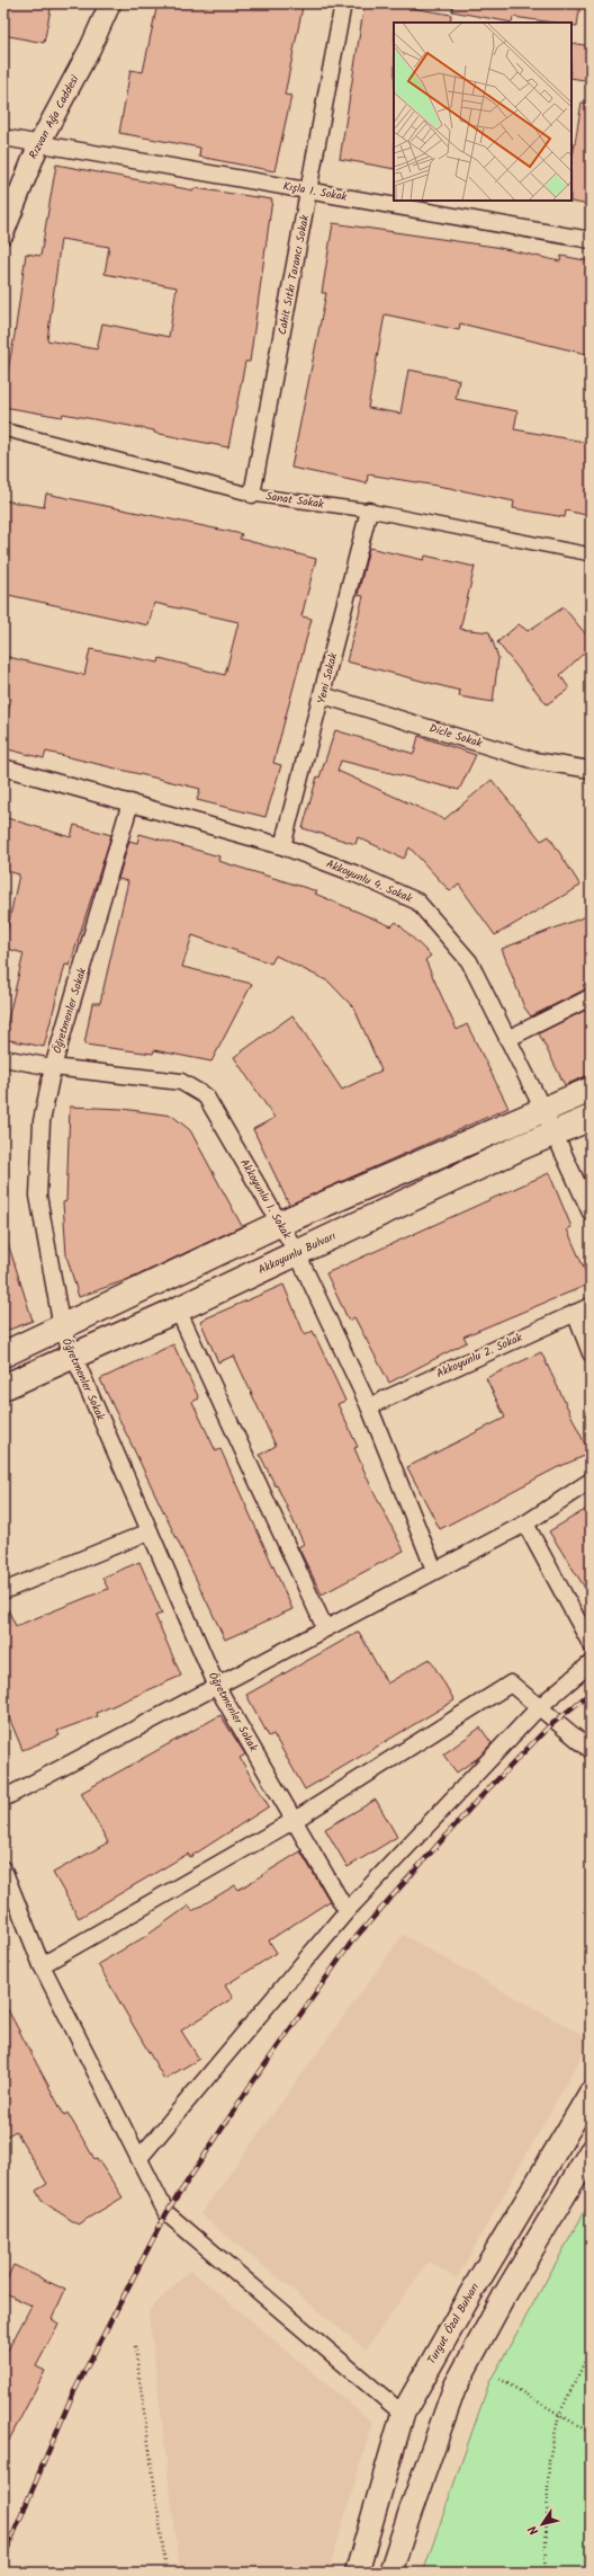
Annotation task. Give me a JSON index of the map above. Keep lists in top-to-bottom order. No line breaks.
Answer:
{"streets":{"main road":["Akkoyunlu Bulvarı","Turgut Özal Bulvarı"],"street":["Rızvan Ağa Caddesi","Kışla 1. Sokak","Cahit Sıtkı Tarancı Sokak","Sanat Sokak","Yeni Sokak","Dicle Sokak","Akkoyunlu 4. Sokak","Öğretmenler Sokak","Akkoyunlu 1. Sokak","Akkoyunlu 2. Sokak"]},"crossings":[["Rızvan Ağa Caddesi","Kışla 1. Sokak"],["Kışla 1. Sokak","Cahit Sıtkı Tarancı Sokak"],["Cahit Sıtkı Tarancı Sokak","Sanat Sokak"],["Sanat Sokak","Yeni Sokak"],["Yeni Sokak","Dicle Sokak"],["Yeni Sokak","Akkoyunlu 4. Sokak"],["Akkoyunlu 4. Sokak","Öğretmenler Sokak"],["Akkoyunlu 4. Sokak","Akkoyunlu Bulvarı"],["Öğretmenler Sokak","Akkoyunlu 1. Sokak"],["Öğretmenler Sokak","Akkoyunlu Bulvarı"],["Akkoyunlu 1. Sokak","Akkoyunlu Bulvarı"],["Akkoyunlu 1. Sokak","Akkoyunlu 2. Sokak"]],"north":"bottom left"}
